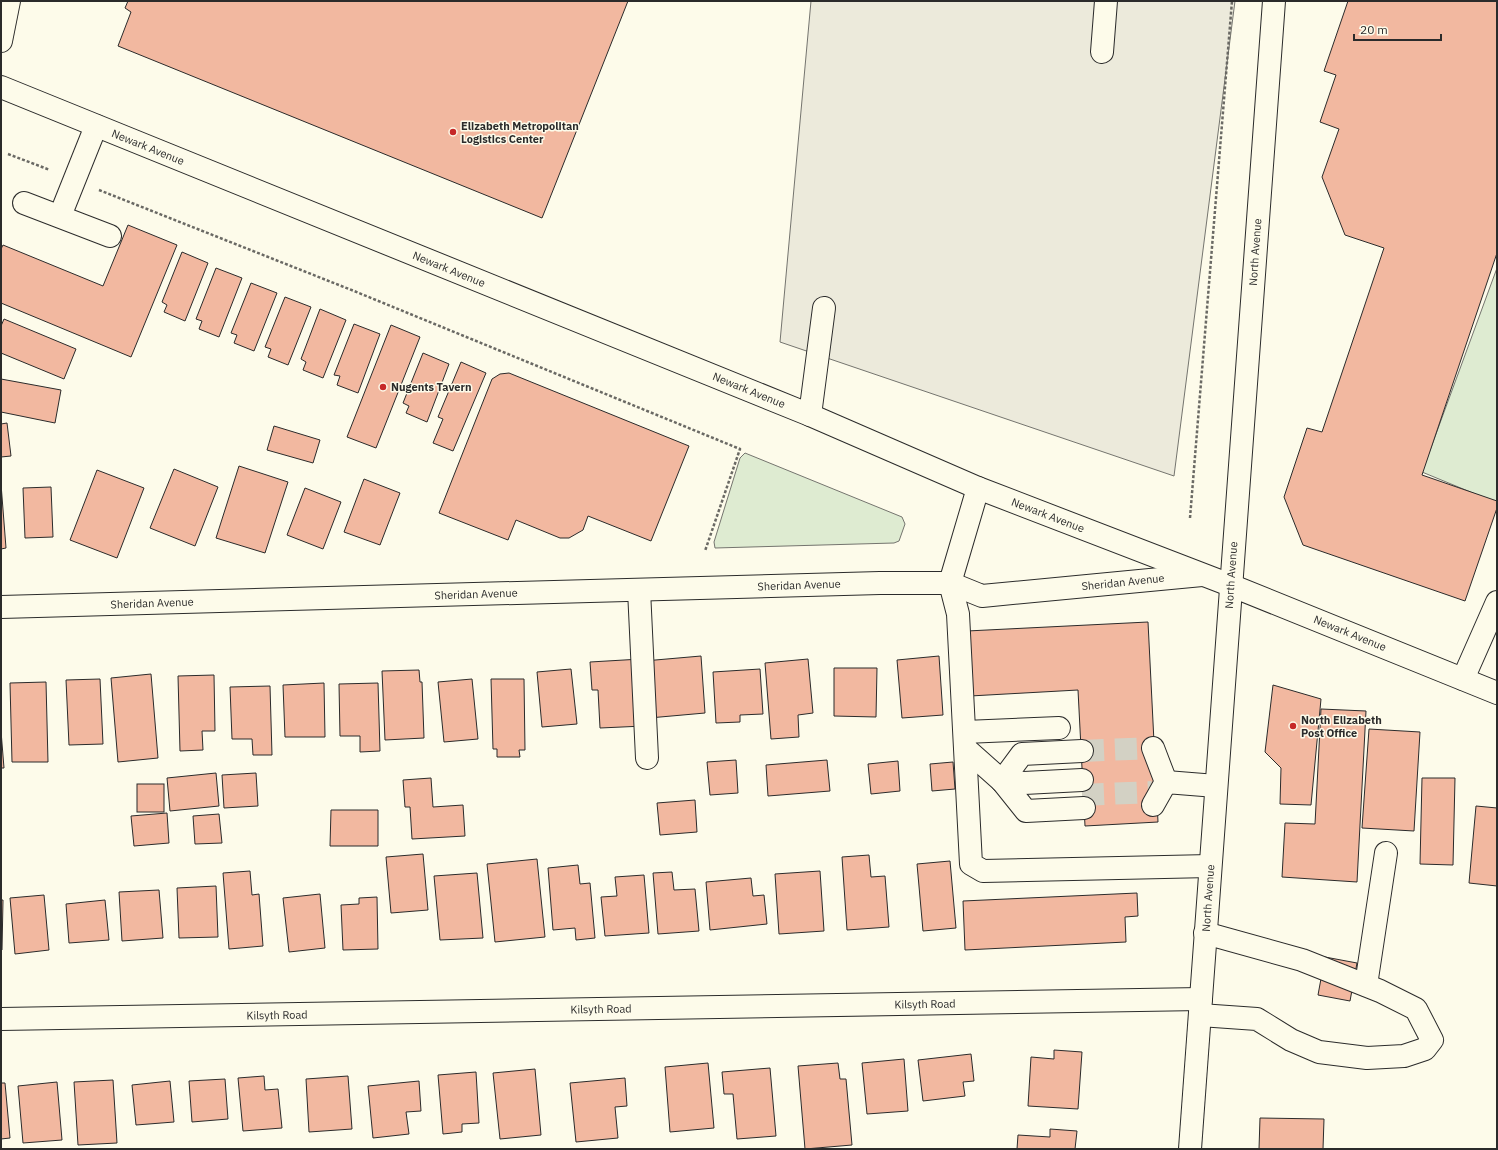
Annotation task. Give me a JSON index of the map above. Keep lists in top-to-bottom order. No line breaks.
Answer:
{"streets":{"main road":["Newark Avenue","North Avenue","Sheridan Avenue","Kilsyth Road"]},"crossings":[["Newark Avenue","North Avenue"],["Newark Avenue","Sheridan Avenue"],["North Avenue","Kilsyth Road"]],"places":["Elizabeth Metropolitan Logistics Center","Nugents Tavern","North Elizabeth Post Office"],"scale_bar":"20 m"}
